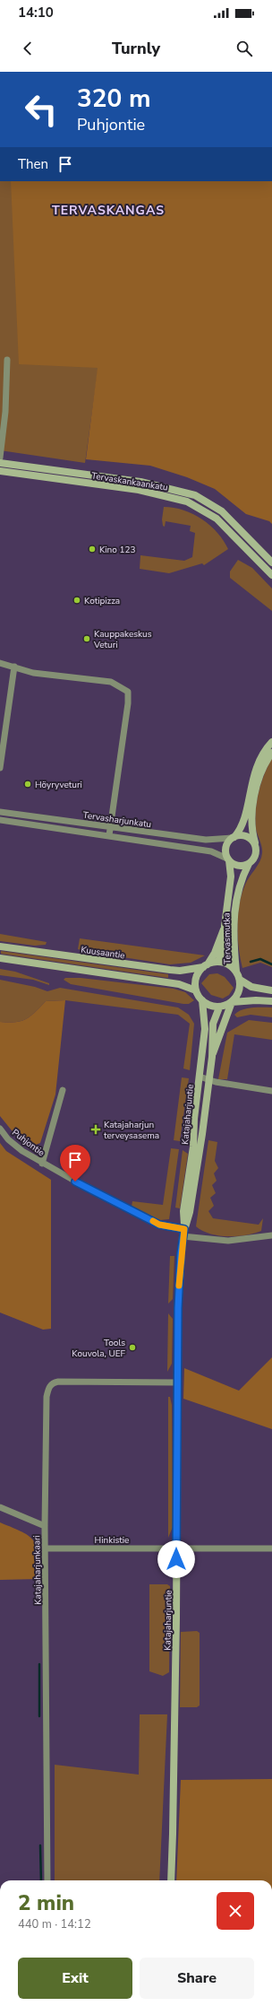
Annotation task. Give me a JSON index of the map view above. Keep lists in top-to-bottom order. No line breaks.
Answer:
{"streets":{"street":["Tervaskankaankatu","Tervasharjunkatu","Tervasmutka","Kuusaantie","Katajaharjuntie","Puhjontie","Hinkistie","Katajaharjunkaari"]},"crossings":[["Tervasharjunkatu","Tervasmutka"],["Tervasmutka","Kuusaantie"],["Tervasmutka","Katajaharjuntie"],["Kuusaantie","Katajaharjuntie"],["Katajaharjuntie","Puhjontie"],["Katajaharjuntie","Hinkistie"],["Katajaharjuntie","Katajaharjunkaari"],["Hinkistie","Katajaharjunkaari"]],"districts":["TERVASKANGAS"],"places":{"other":["Kino 123","Kotipizza","Kauppakeskus Veturi","Höyryveturi","Tools Kouvola, UEF"],"health":["Katajaharjun terveysasema"]},"page":{"status":"14:10","header":"Turnly","turn":["320 m","Puhjontie"],"then":"Then","heading":["2 min","440 m · 14:12"],"buttons":["Exit","Share"]}}
